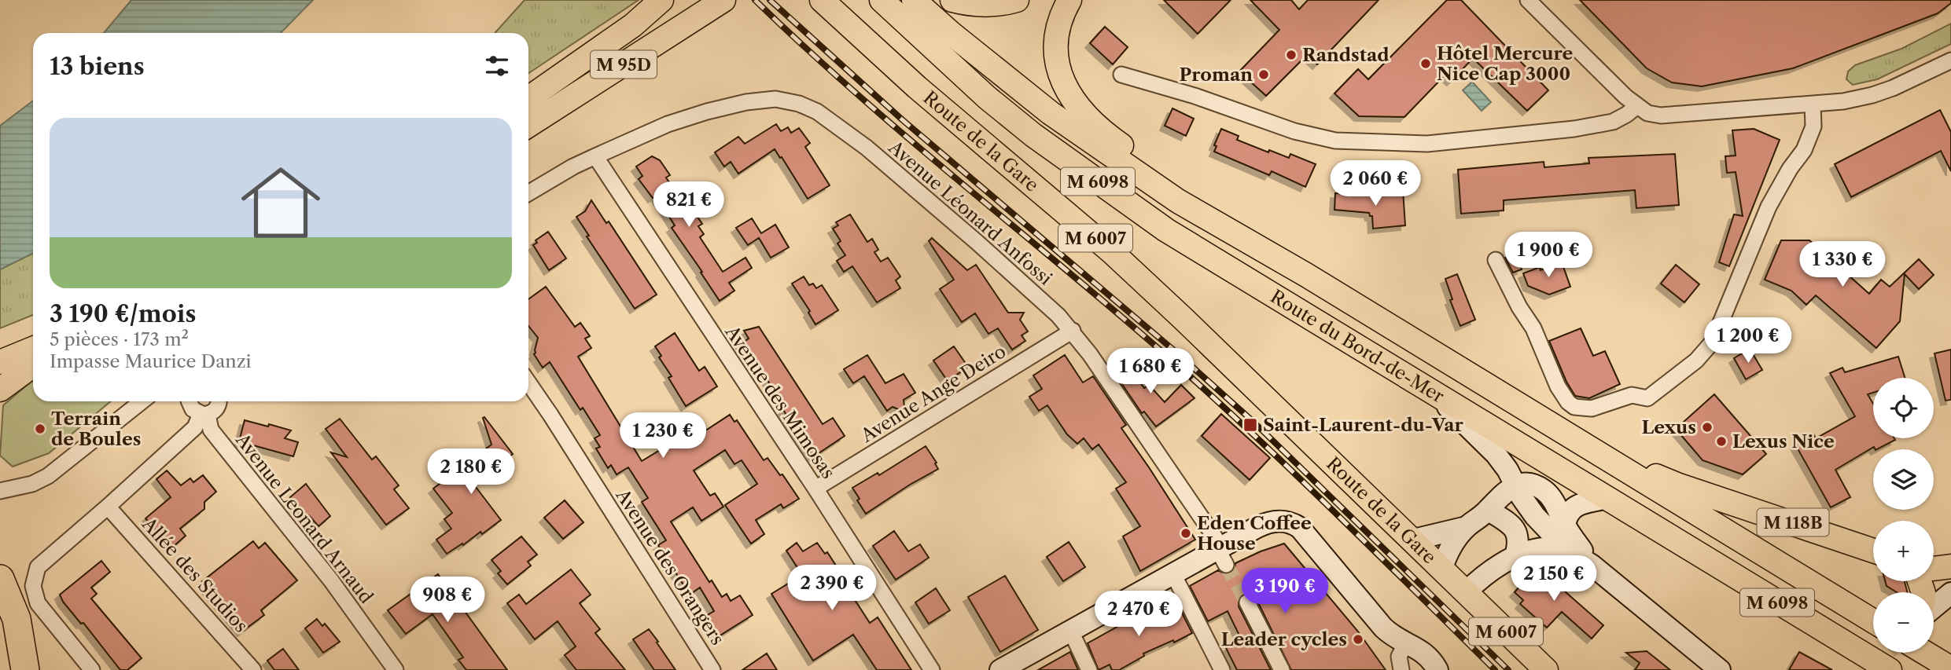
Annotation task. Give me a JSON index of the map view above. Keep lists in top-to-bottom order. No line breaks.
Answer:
{"streets":{"main road":["M 95D","Route de la Gare","M 6098","M 6007","Route du Bord-de-Mer","M 118B"],"street":["Avenue Léonard Anfossi","Avenue Ange Deiro","Avenue des Mimosas","Avenue Leonard Arnaud","Avenue des Orangers","Allée des Studios"]},"crossings":[["Avenue Léonard Anfossi","Avenue Ange Deiro"],["Avenue Léonard Anfossi","Avenue des Mimosas"],["Route du Bord-de-Mer","M 118B"],["Avenue Ange Deiro","Avenue des Mimosas"]],"places":{"other":["Randstad","Hôtel Mercure Nice Cap 3000","Proman","Lexus","Terrain de Boules","Lexus Nice","Eden Coffee House","Leader cycles"],"transit":["Saint-Laurent-du-Var"]},"page":{"heading":"13 biens","list":[{"name":"3 190 €/mois","note":"5 pièces · 173 m² · Impasse Maurice Danzi"}],"price":["2 060 €","821 €","1 900 €","1 330 €","1 200 €","1 680 €","1 230 €","2 180 €","2 150 €","2 390 €","3 190 €","908 €","2 470 €"],"map_buttons":["+","−"]}}
